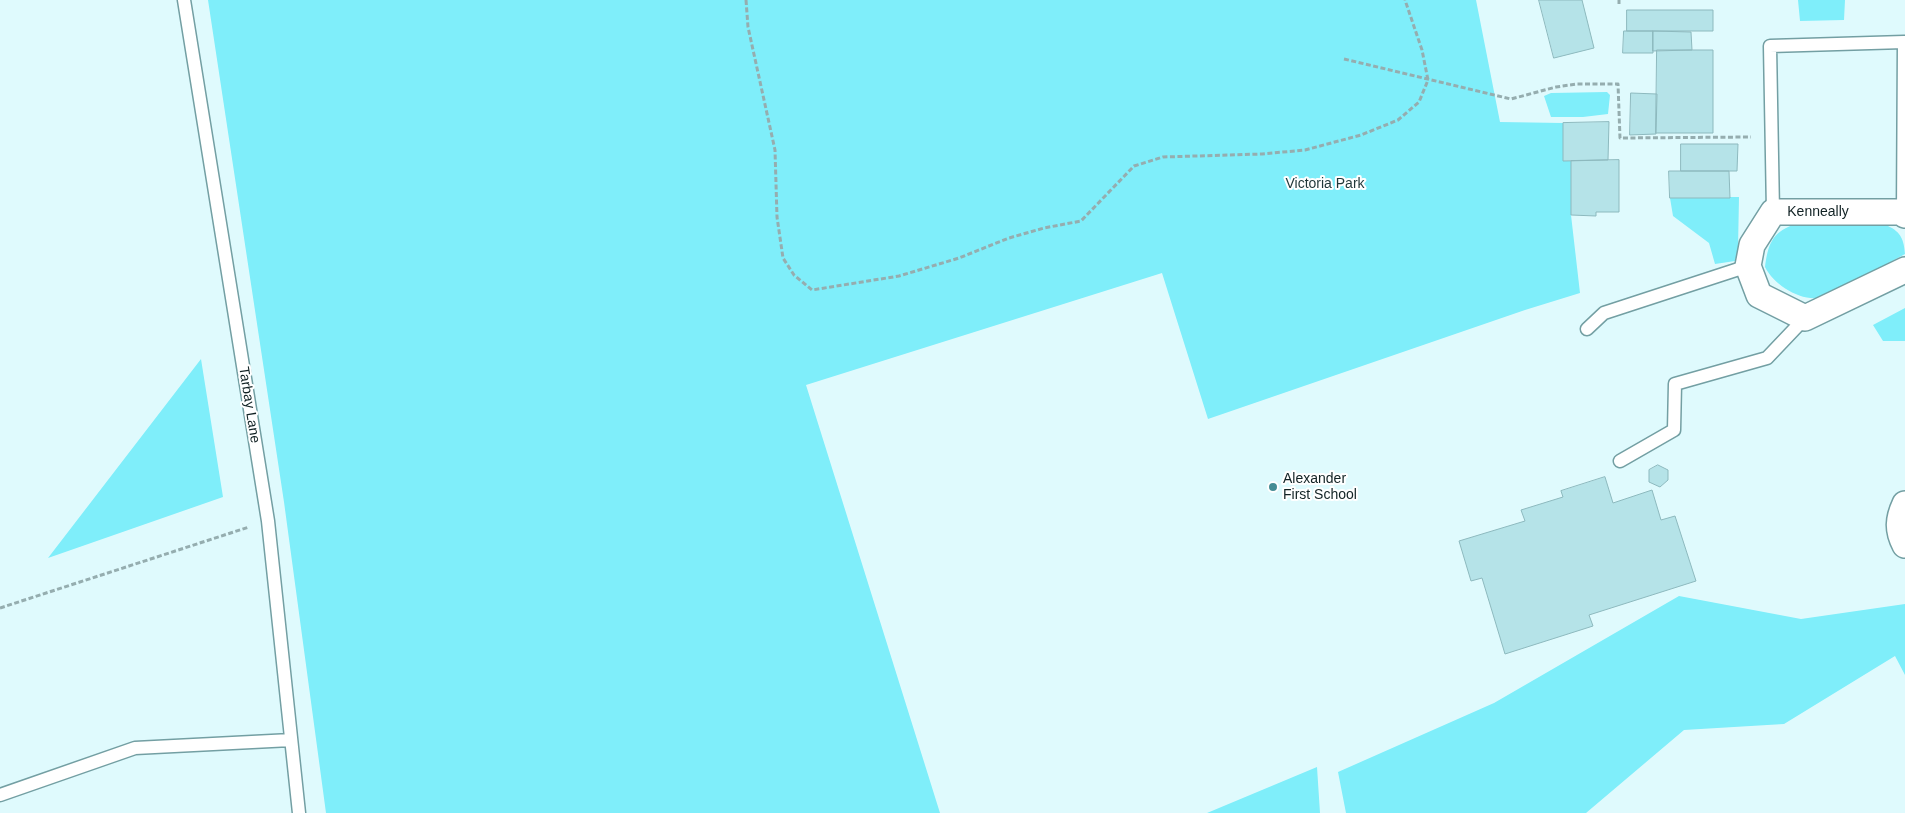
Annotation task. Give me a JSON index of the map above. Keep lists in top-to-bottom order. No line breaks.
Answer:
{"streets":{"street":["Kenneally"],"lane":["Tarbay Lane"]},"parks":["Victoria Park"],"places":["Alexander First School"]}
